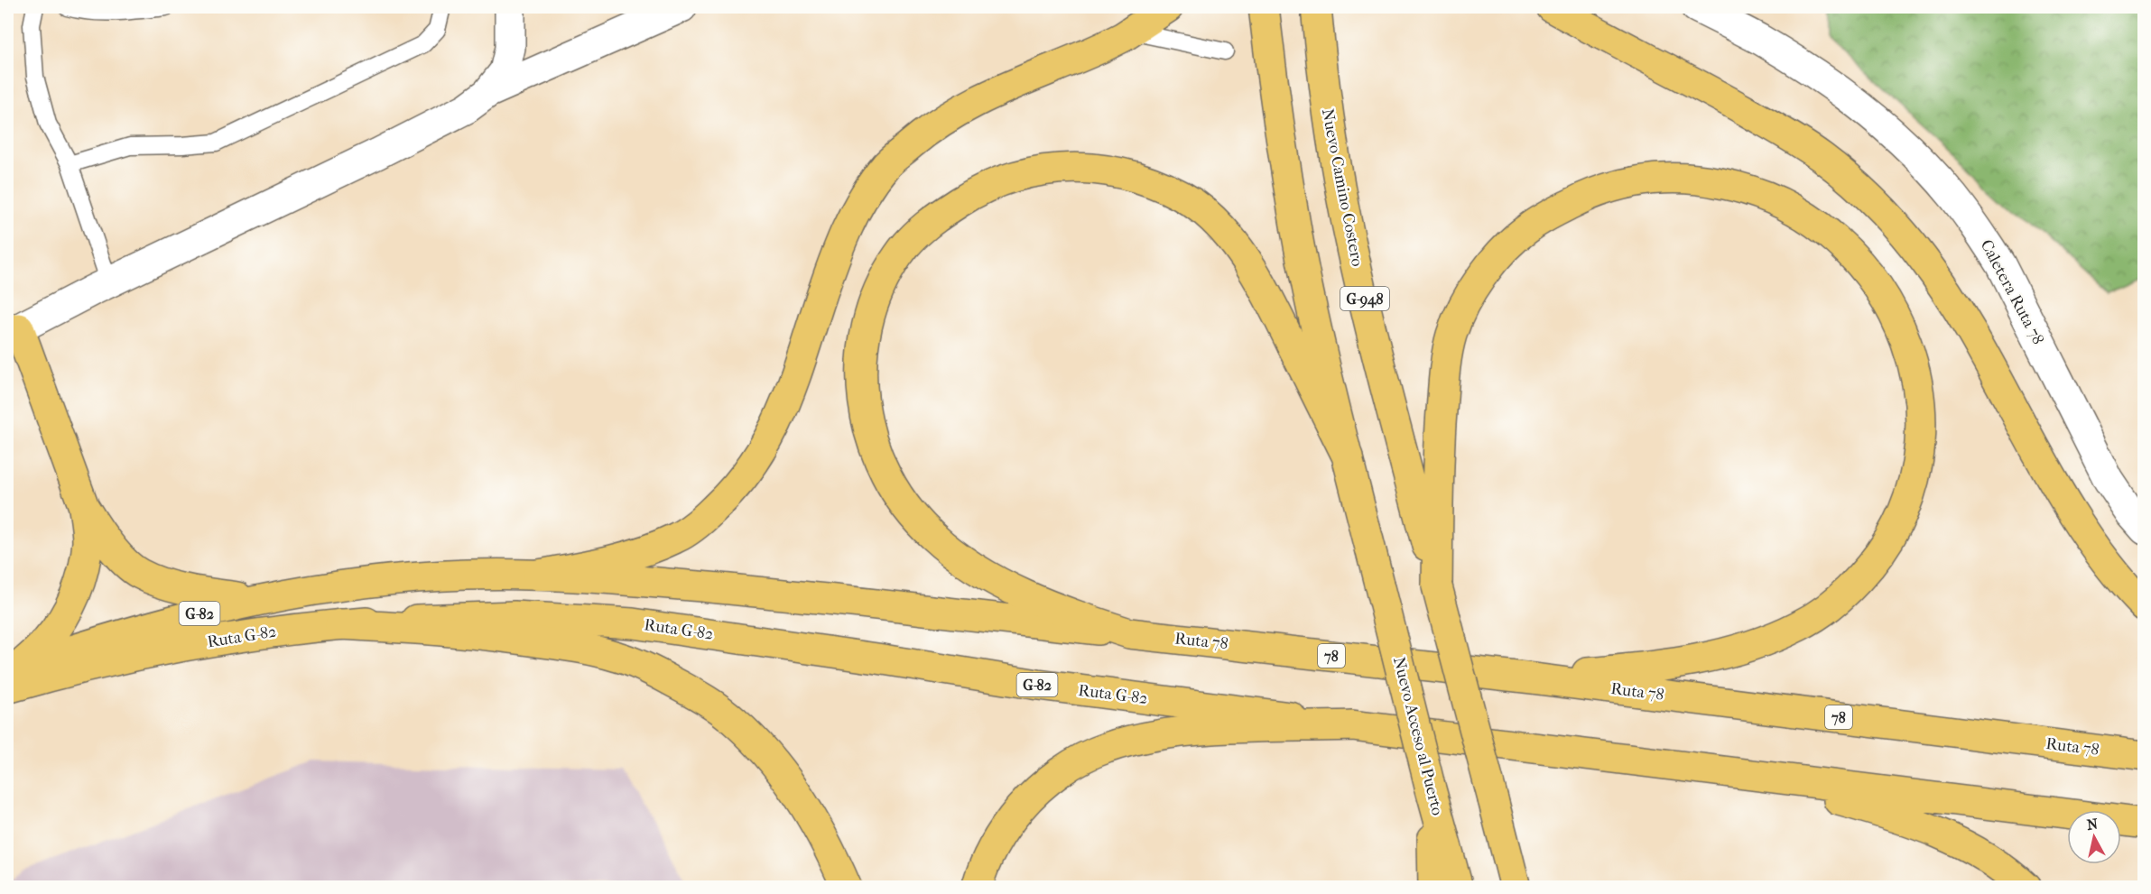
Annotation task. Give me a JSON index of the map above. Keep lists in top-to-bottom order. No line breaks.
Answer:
{"streets":{"main road":["Nuevo Camino Costero","G-948","G-82","Ruta G-82","Ruta 78","78","Nuevo Acceso al Puerto"],"street":["Caletera Ruta 78"]},"crossings":[["Ruta G-82","Ruta 78"]],"north":"top"}
